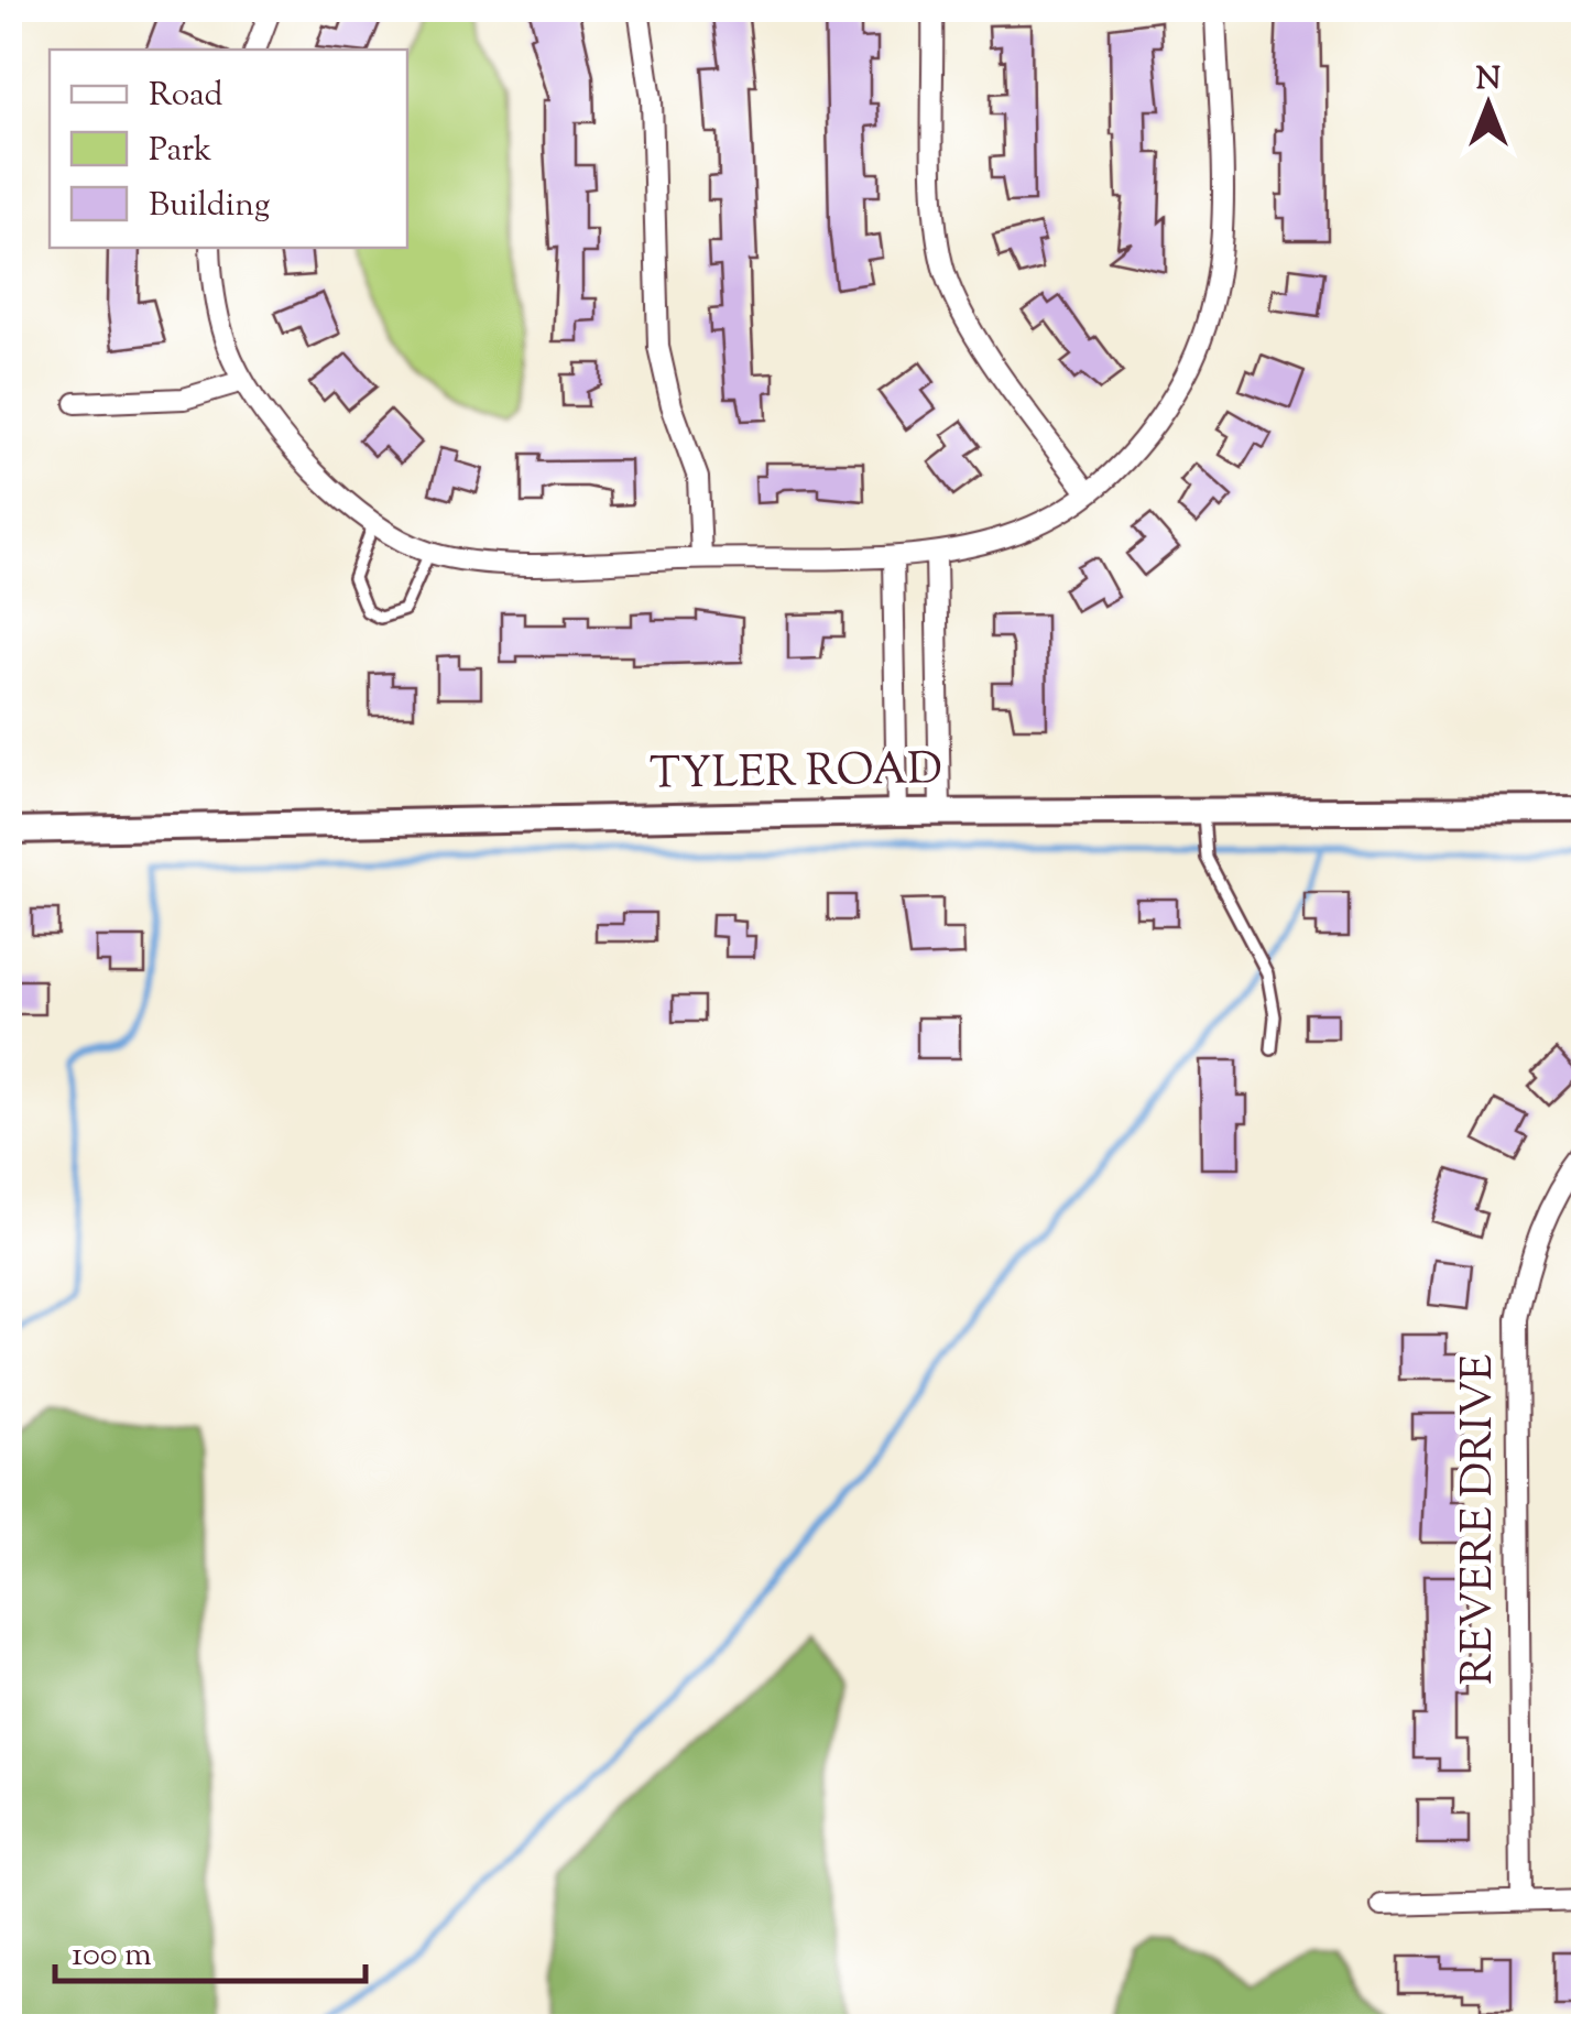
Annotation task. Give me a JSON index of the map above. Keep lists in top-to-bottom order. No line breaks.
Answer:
{"streets":{"street":["TYLER ROAD","REVERE DRIVE"]},"legend":["Road","Park","Building"],"scale_bar":"100 m","north":"top"}
